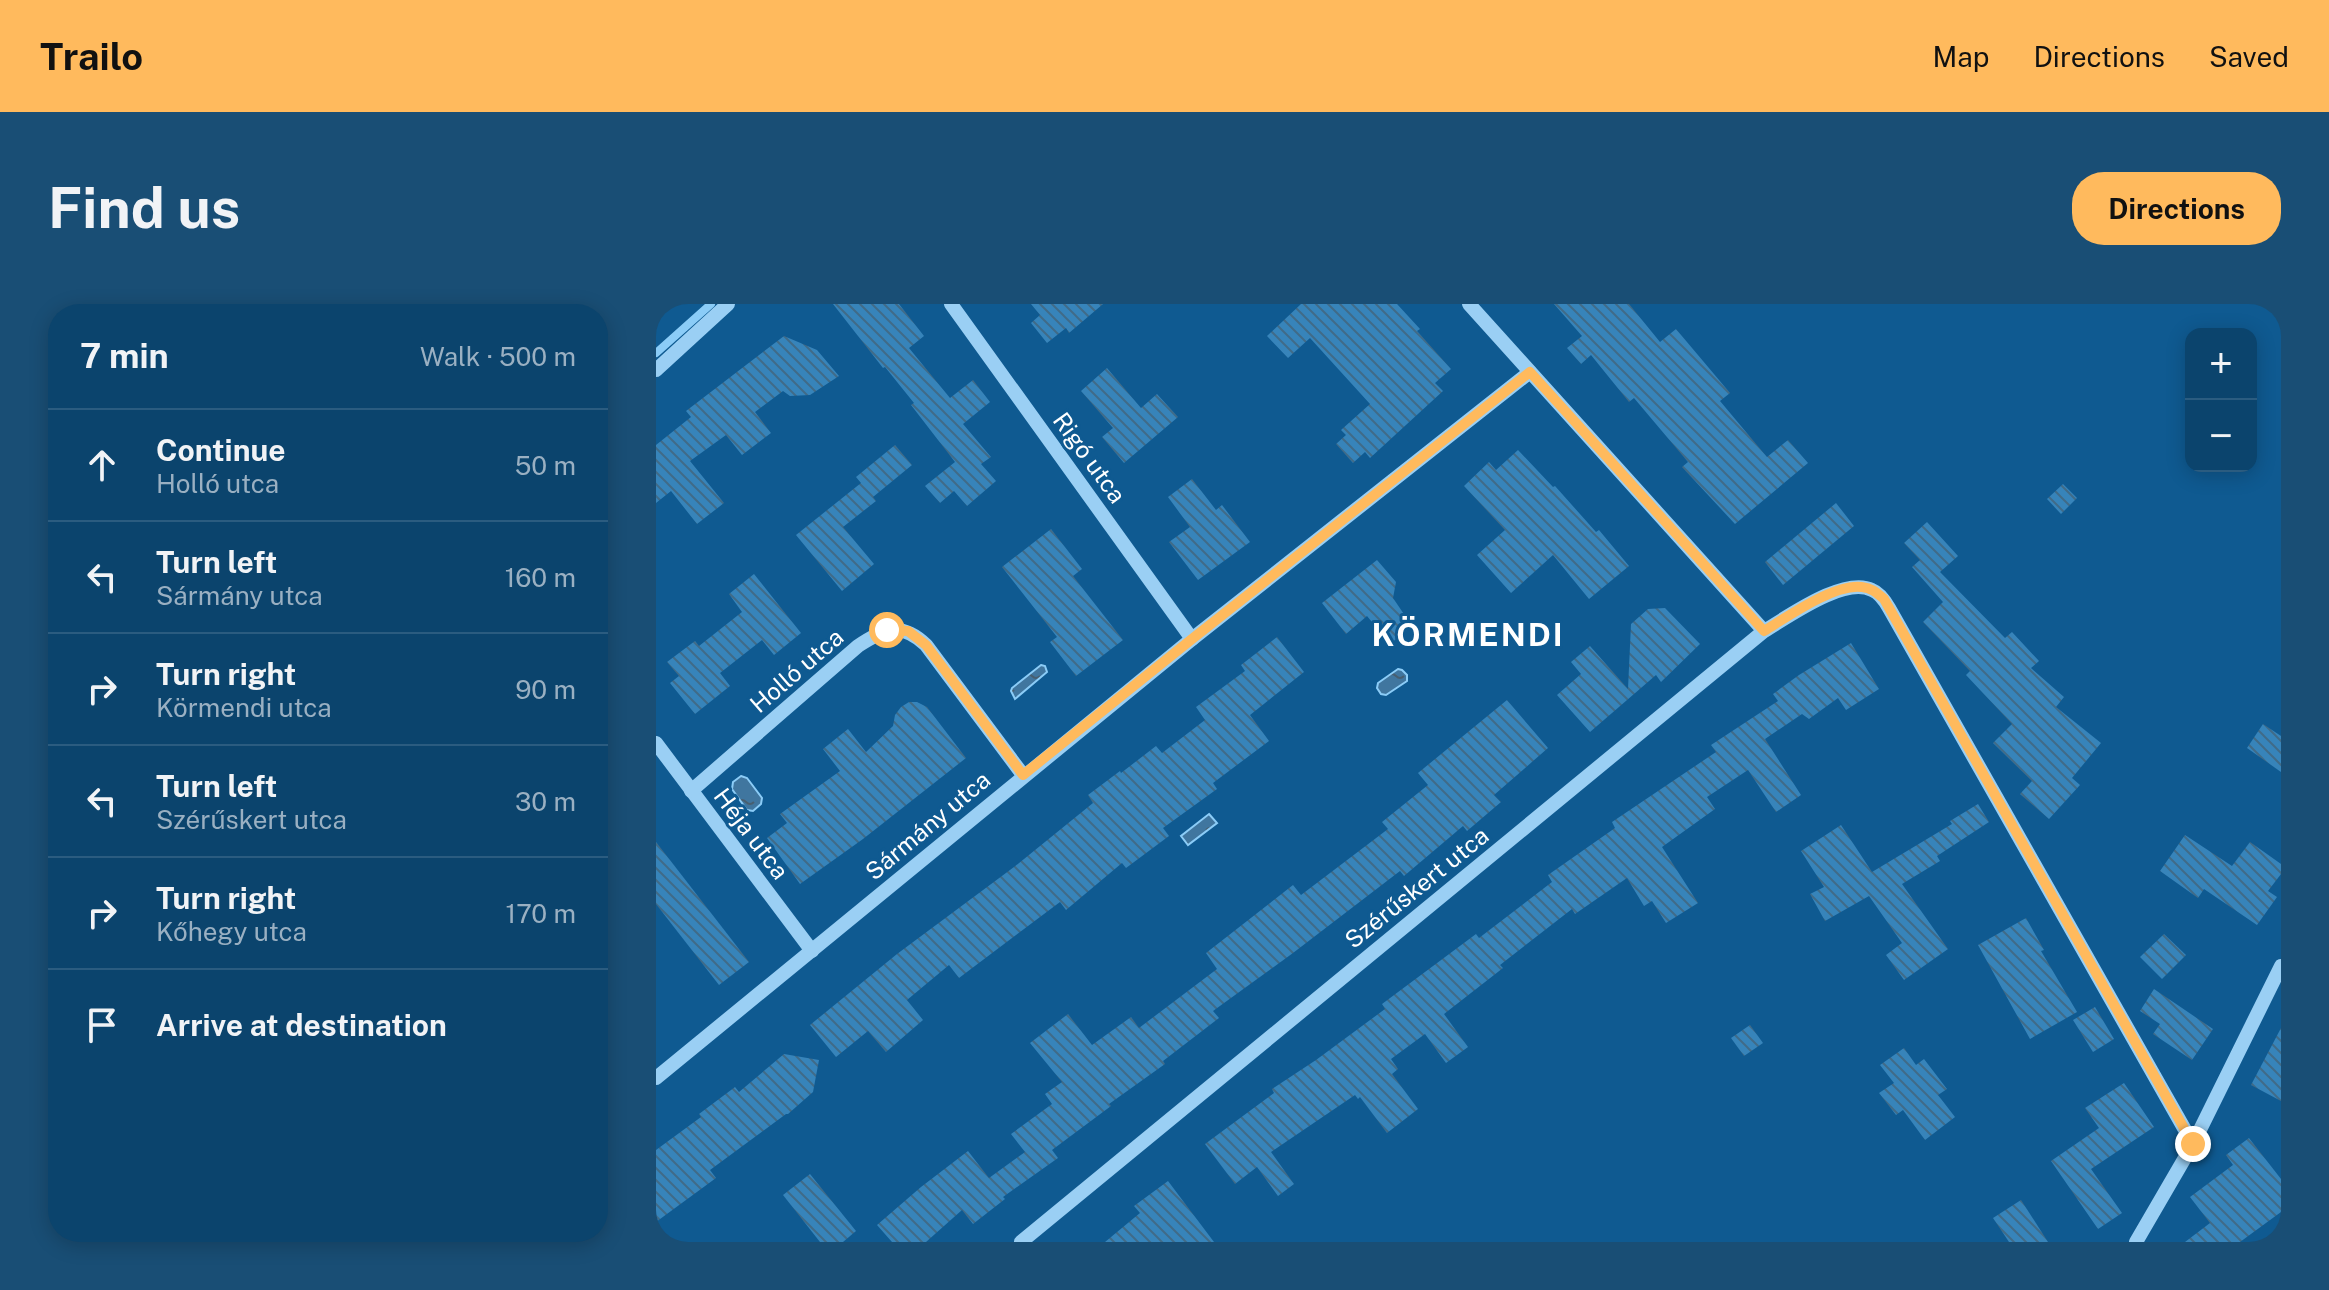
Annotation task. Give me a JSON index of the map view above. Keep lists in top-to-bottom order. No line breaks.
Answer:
{"streets":{"street":["Rigó utca","Holló utca","Sármány utca","Héja utca","Szérűskert utca"]},"crossings":[["Rigó utca","Sármány utca"],["Holló utca","Sármány utca"],["Holló utca","Héja utca"],["Sármány utca","Héja utca"]],"districts":["KÖRMENDI"],"page":{"header":"Trailo","nav":["Map","Directions","Saved"],"buttons":"Directions","title":"Find us","heading":["7 min","Walk · 500 m"],"map_buttons":["+","−"],"list":[["Continue","Holló utca","50 m"],["Turn left","Sármány utca","160 m"],["Turn right","Körmendi utca","90 m"],["Turn left","Szérűskert utca","30 m"],["Turn right","Kőhegy utca","170 m"],"Arrive at destination"]}}
